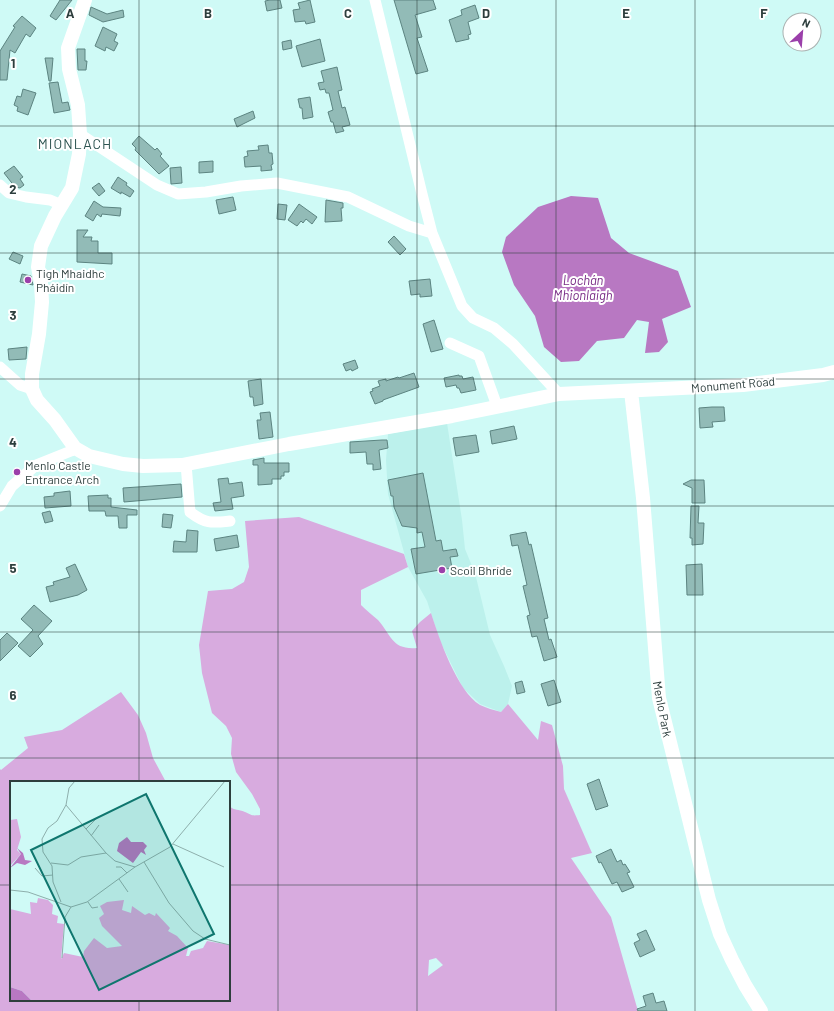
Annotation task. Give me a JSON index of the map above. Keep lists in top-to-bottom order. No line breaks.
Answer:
{"streets":{"street":["Monument Road","Menlo Park"]},"crossings":[["Monument Road","Menlo Park"]],"districts":["MIONLACH"],"water":["Lochán Mhionlaigh"],"places":["Tigh Mhaidhc Pháidín","Menlo Castle Entrance Arch","Scoil Bhríde"],"north":"top right","grid":{"columns":["A","B","C","D","E","F"],"rows":["1","2","3","4","5","6"]}}
